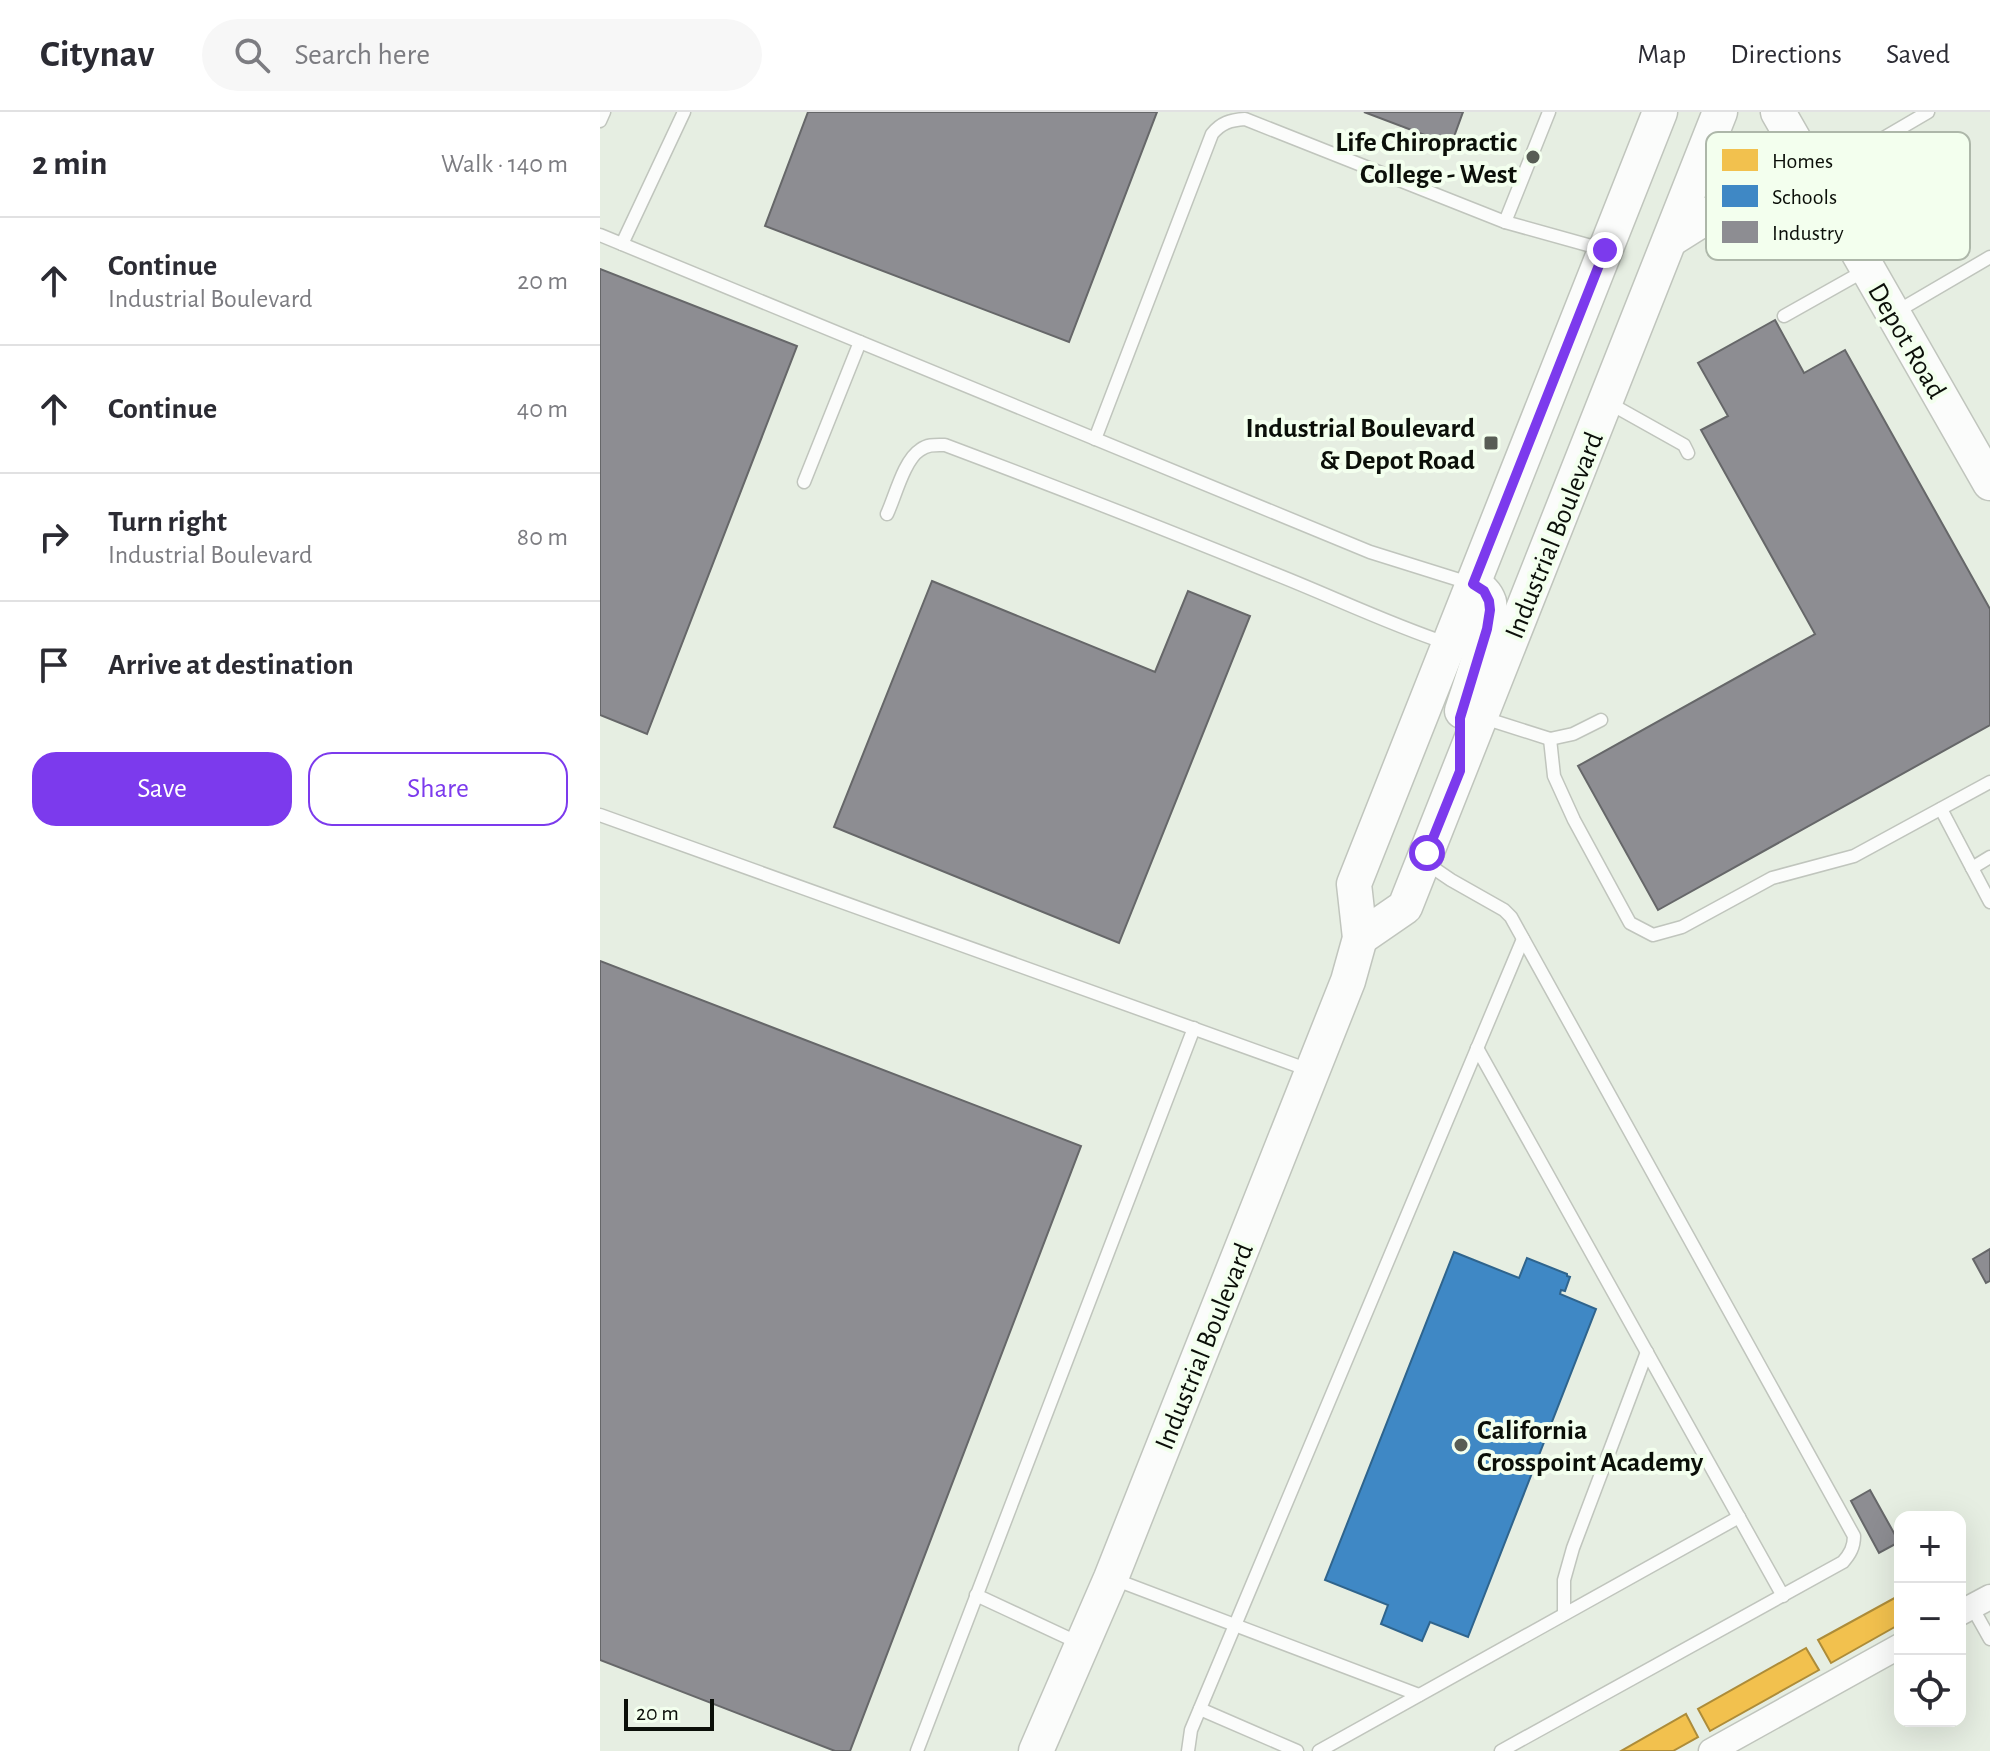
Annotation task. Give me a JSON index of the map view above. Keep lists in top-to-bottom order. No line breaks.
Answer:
{"streets":{"main road":["Depot Road","Industrial Boulevard"]},"places":{"other":["Life Chiropractic College - West","California Crosspoint Academy"],"transit":["Industrial Boulevard & Depot Road"]},"legend":["Homes","Schools","Industry"],"scale_bar":"20 m","page":{"header":"Citynav","search":"Search here","nav":["Map","Directions","Saved"],"heading":["2 min","Walk · 140 m"],"list":[["Continue","Industrial Boulevard","20 m"],["Continue","40 m"],["Turn right","Industrial Boulevard","80 m"],"Arrive at destination"],"buttons":["Save","Share"],"map_buttons":["+","−"],"scale":"20 m"}}
